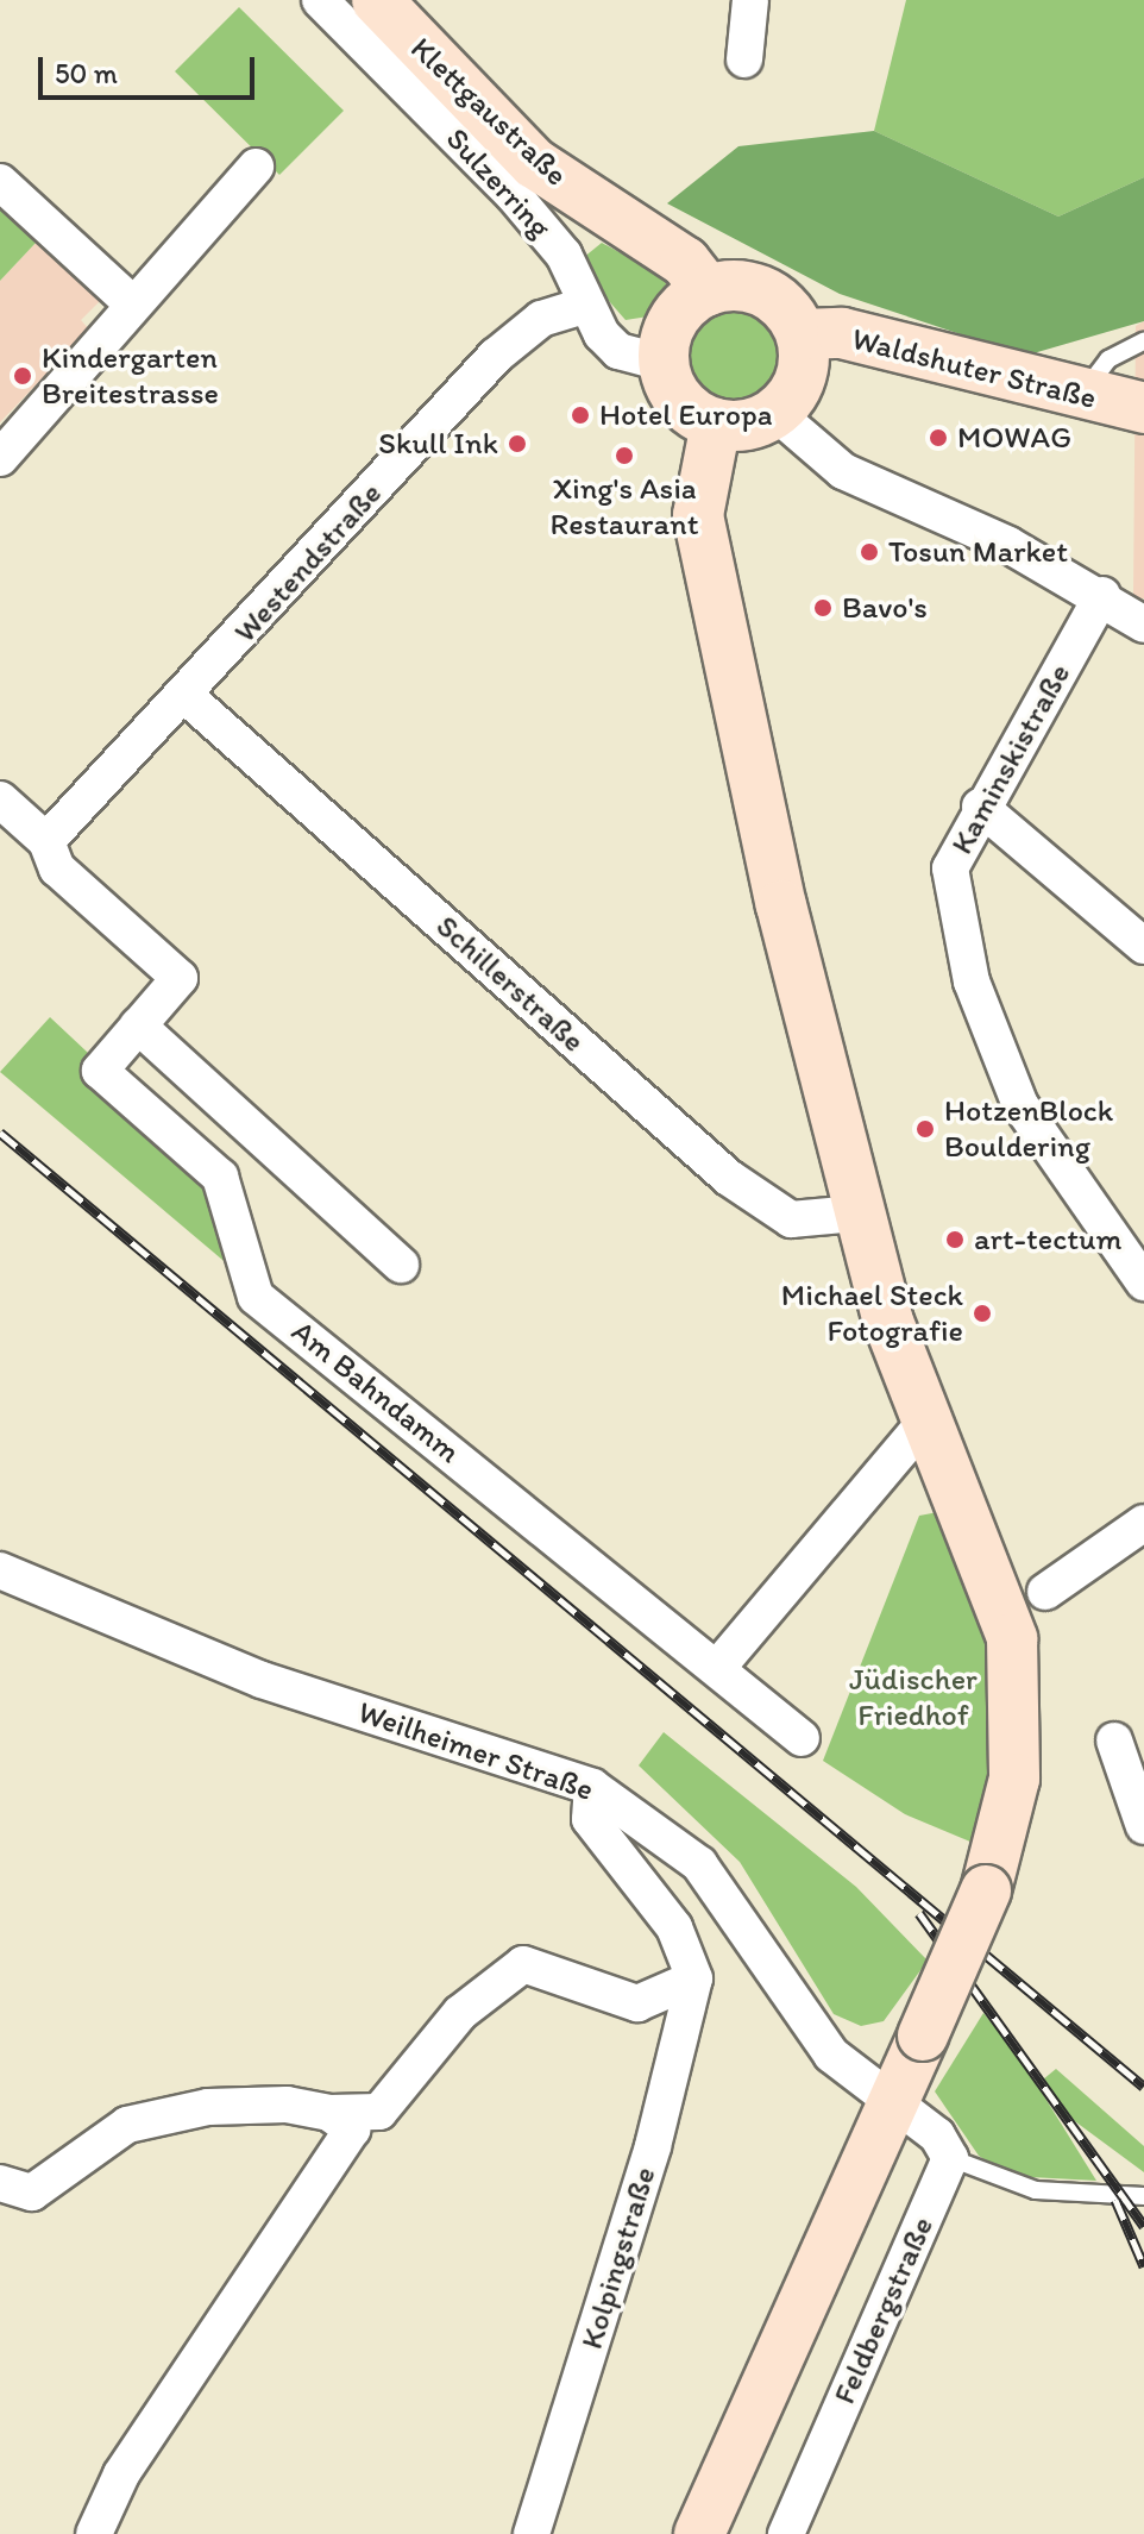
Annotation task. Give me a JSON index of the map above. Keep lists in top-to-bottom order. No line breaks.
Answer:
{"streets":{"main road":["Klettgaustraße","Waldshuter Straße"],"street":["Sulzerring","Westendstraße","Kaminskistraße","Schillerstraße","Am Bahndamm","Weilheimer Straße","Kolpingstraße","Feldbergstraße"]},"crossings":[["Klettgaustraße","Sulzerring"],["Klettgaustraße","Waldshuter Straße"],["Sulzerring","Waldshuter Straße"],["Sulzerring","Westendstraße"],["Westendstraße","Schillerstraße"]],"parks":["Jüdischer Friedhof"],"places":["Kindergarten Breitestrasse","Hotel Europa","MOWAG","Skull Ink","Xing's Asia Restaurant","Tosun Market","Bavo's","HotzenBlock Bouldering","art-tectum","Michael Steck Fotografie"],"scale_bar":"50 m"}
